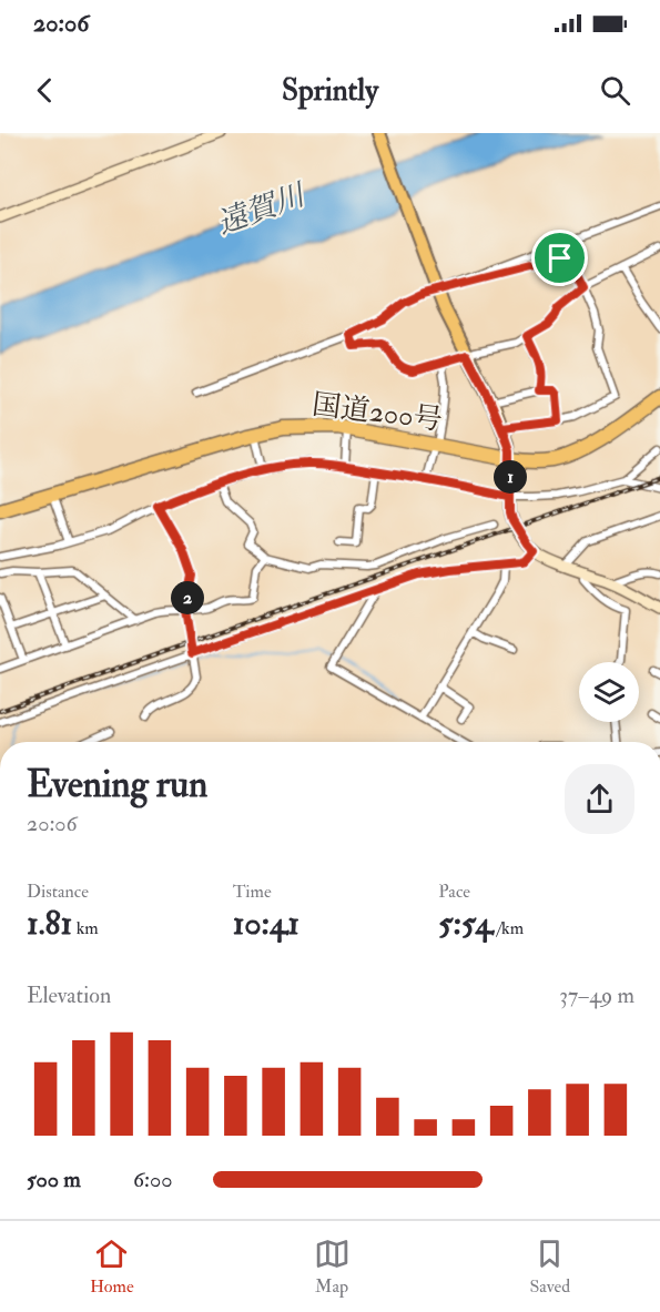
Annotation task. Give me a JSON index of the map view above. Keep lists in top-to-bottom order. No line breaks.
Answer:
{"streets":{"highway":["国道200号"]},"water":["遠賀川"],"page":{"status":"20:06","header":"Sprintly","pins":["1","2"],"heading":["Evening run","20:06"],"stats":[["Distance","1.81 km"],["Time","10:41"],["Pace","5:54 /km"]],"chart":["Elevation","37–49 m"],"list":[{"name":"500 m","note":"6:00"}],"tabs":["Home","Map","Saved"]}}
